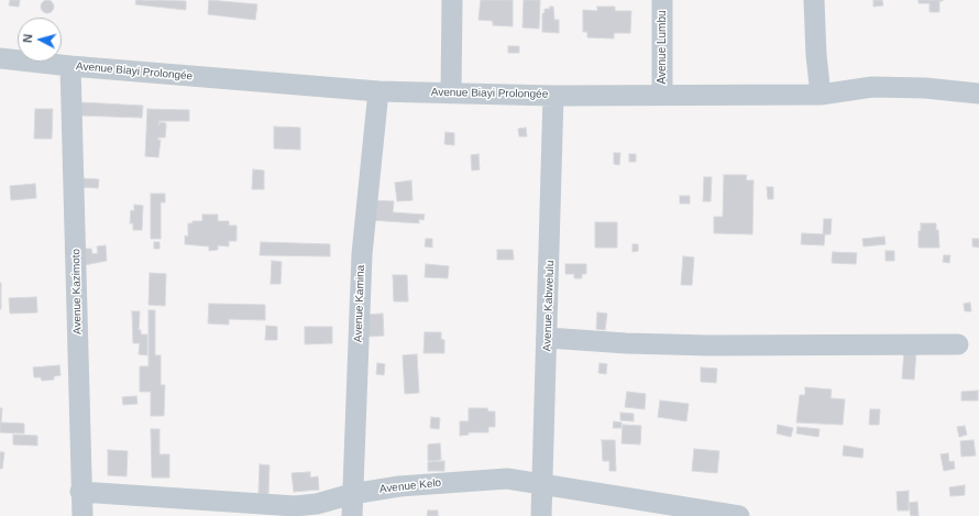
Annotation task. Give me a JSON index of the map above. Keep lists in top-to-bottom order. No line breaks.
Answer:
{"streets":{"street":["Avenue Lumbu","Avenue Biayi Prolongée","Avenue Kazimoto","Avenue Kamina","Avenue Kabwelulu","Avenue Kelo"]},"crossings":[["Avenue Lumbu","Avenue Biayi Prolongée"],["Avenue Biayi Prolongée","Avenue Kazimoto"],["Avenue Biayi Prolongée","Avenue Kamina"],["Avenue Biayi Prolongée","Avenue Kabwelulu"],["Avenue Kazimoto","Avenue Kelo"],["Avenue Kamina","Avenue Kelo"],["Avenue Kabwelulu","Avenue Kelo"]],"north":"left"}
